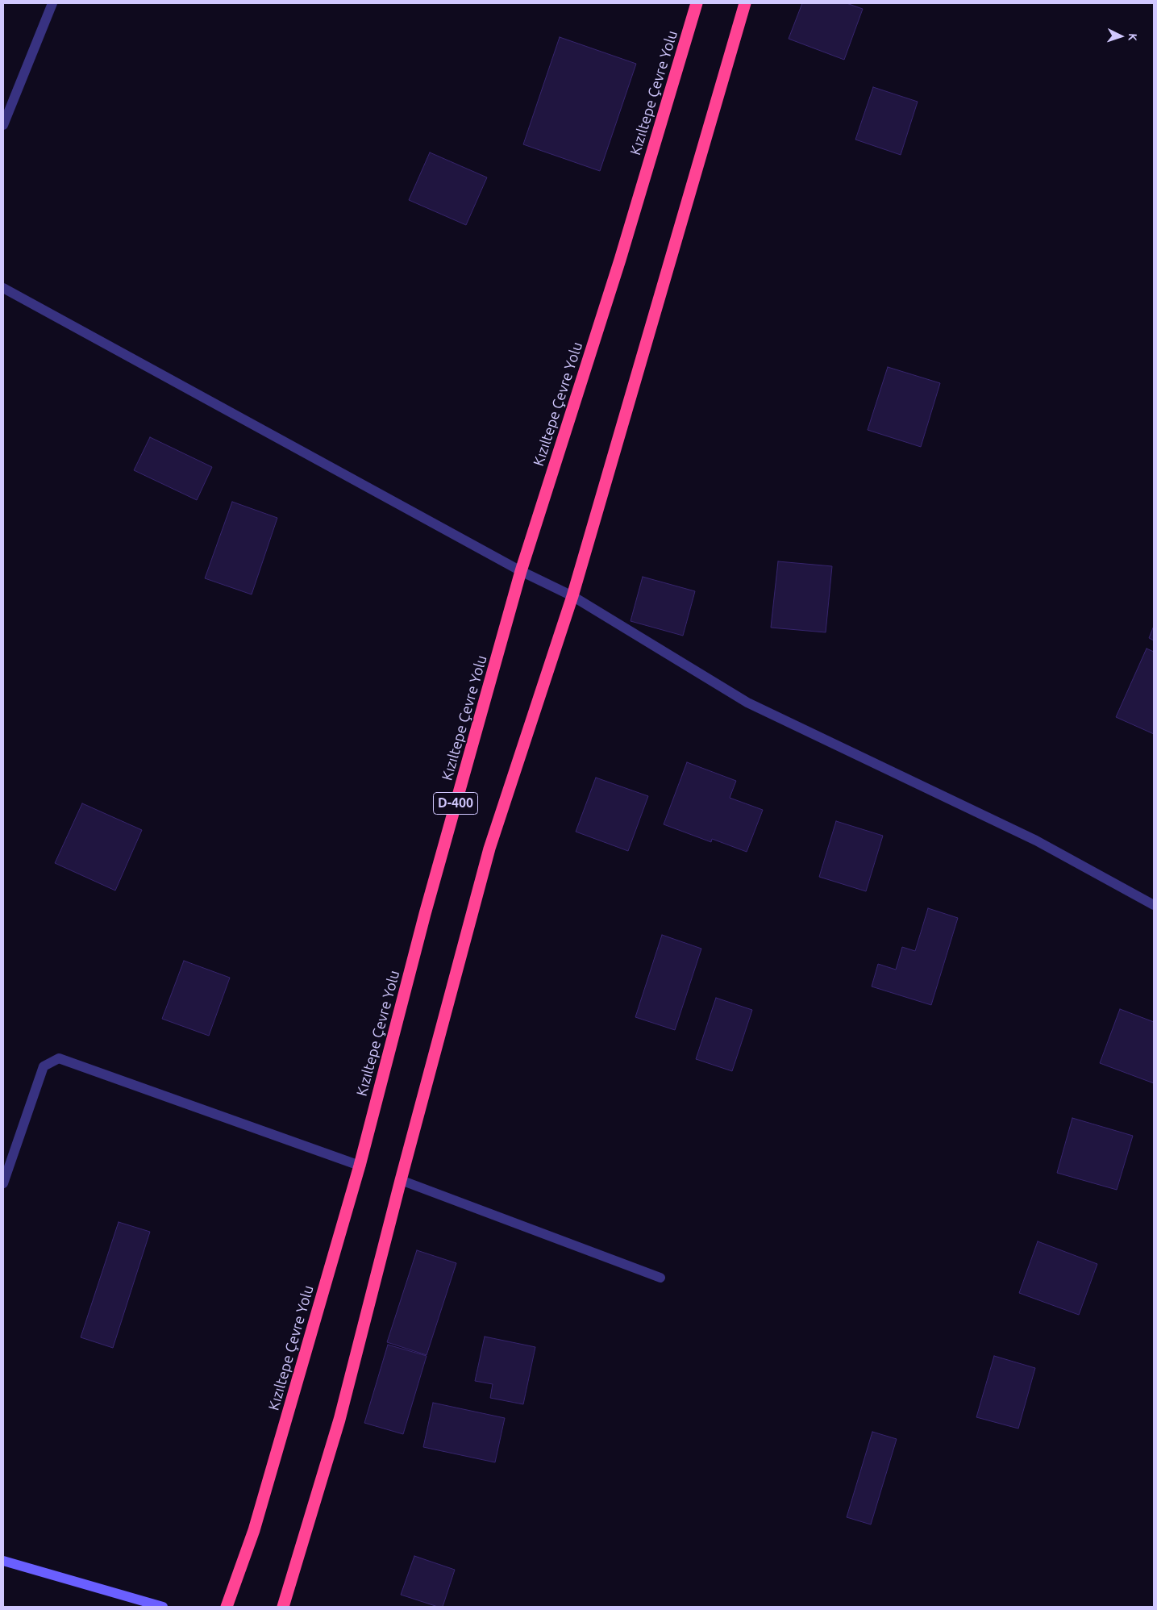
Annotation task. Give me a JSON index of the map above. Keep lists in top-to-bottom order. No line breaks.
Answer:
{"streets":{"highway":["Kızıltepe Çevre Yolu","D-400"]},"north":"right"}
